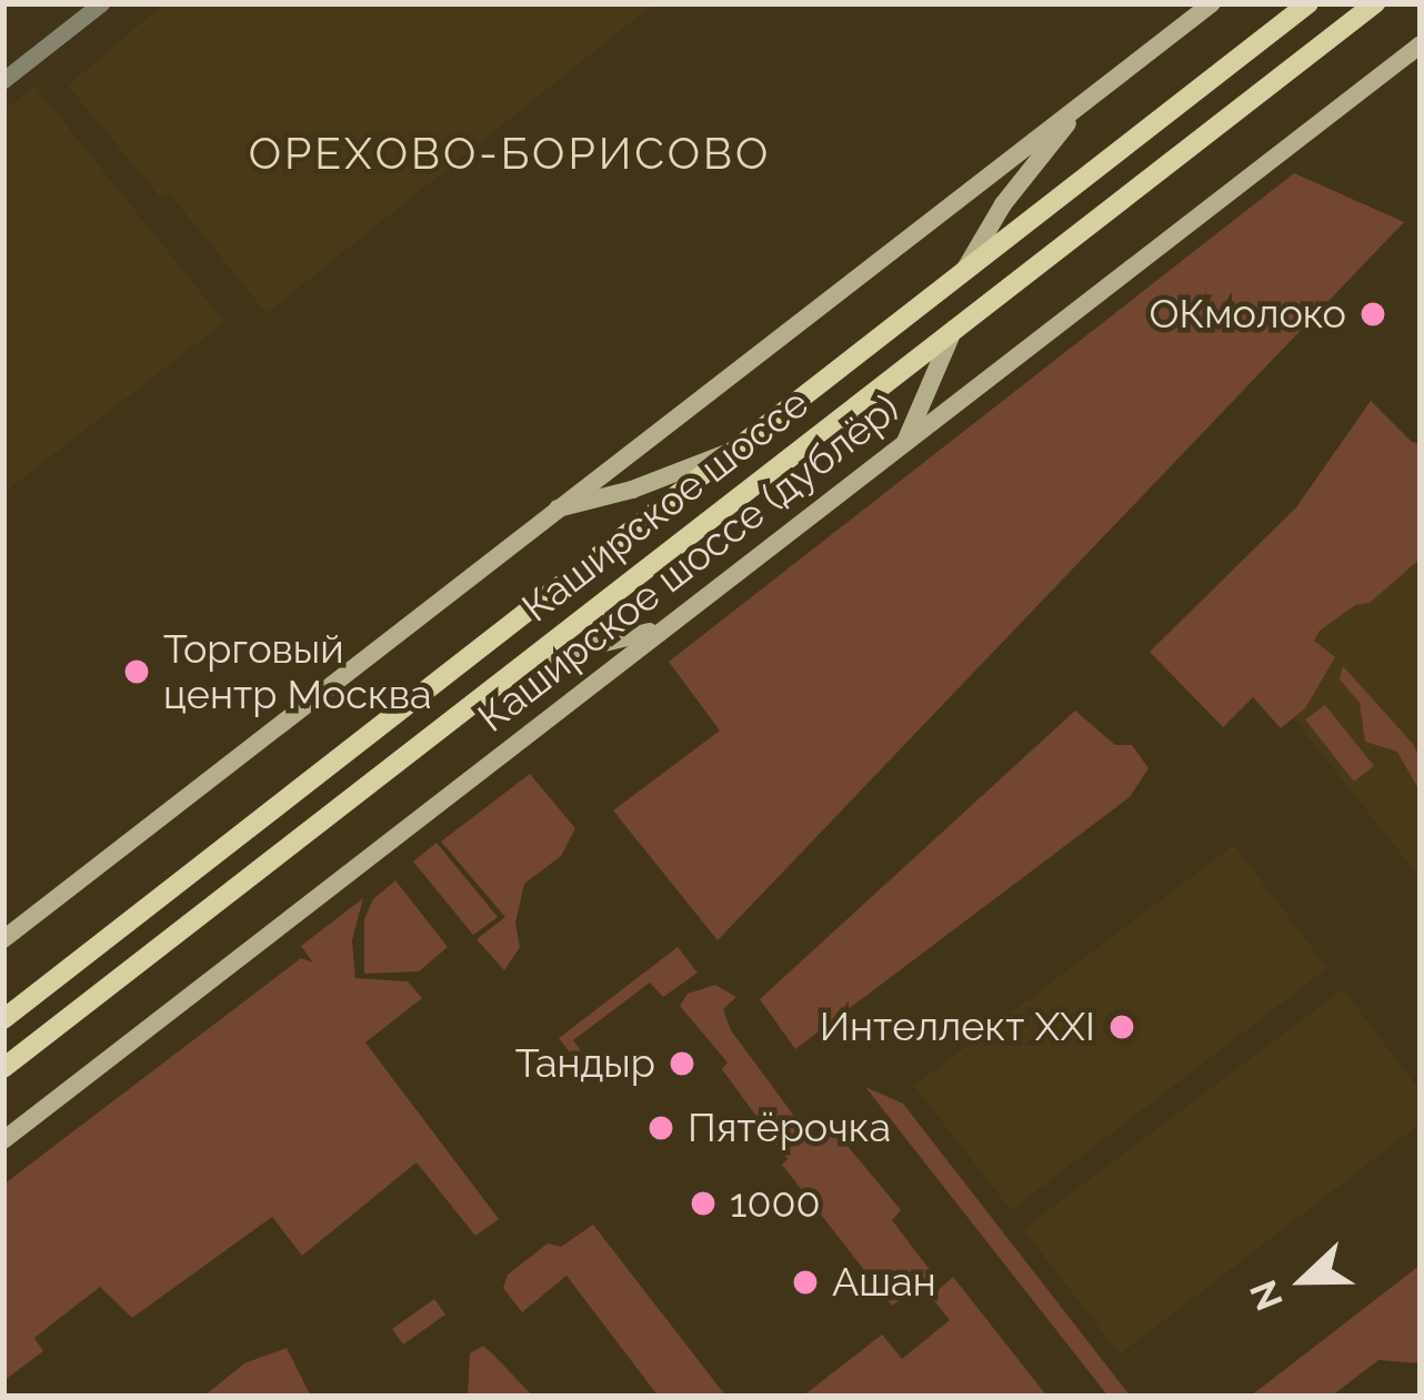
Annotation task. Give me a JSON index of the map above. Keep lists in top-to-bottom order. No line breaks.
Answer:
{"streets":{"main road":["Каширское шоссе","Каширское шоссе (дублёр)"]},"districts":["ОРЕХОВО-БОРИСОВО"],"places":["ОКмолоко","Торговый центр Москва","Интеллект XXI","Тандыр","Пятёрочка","1000","Ашан"],"north":"left"}
